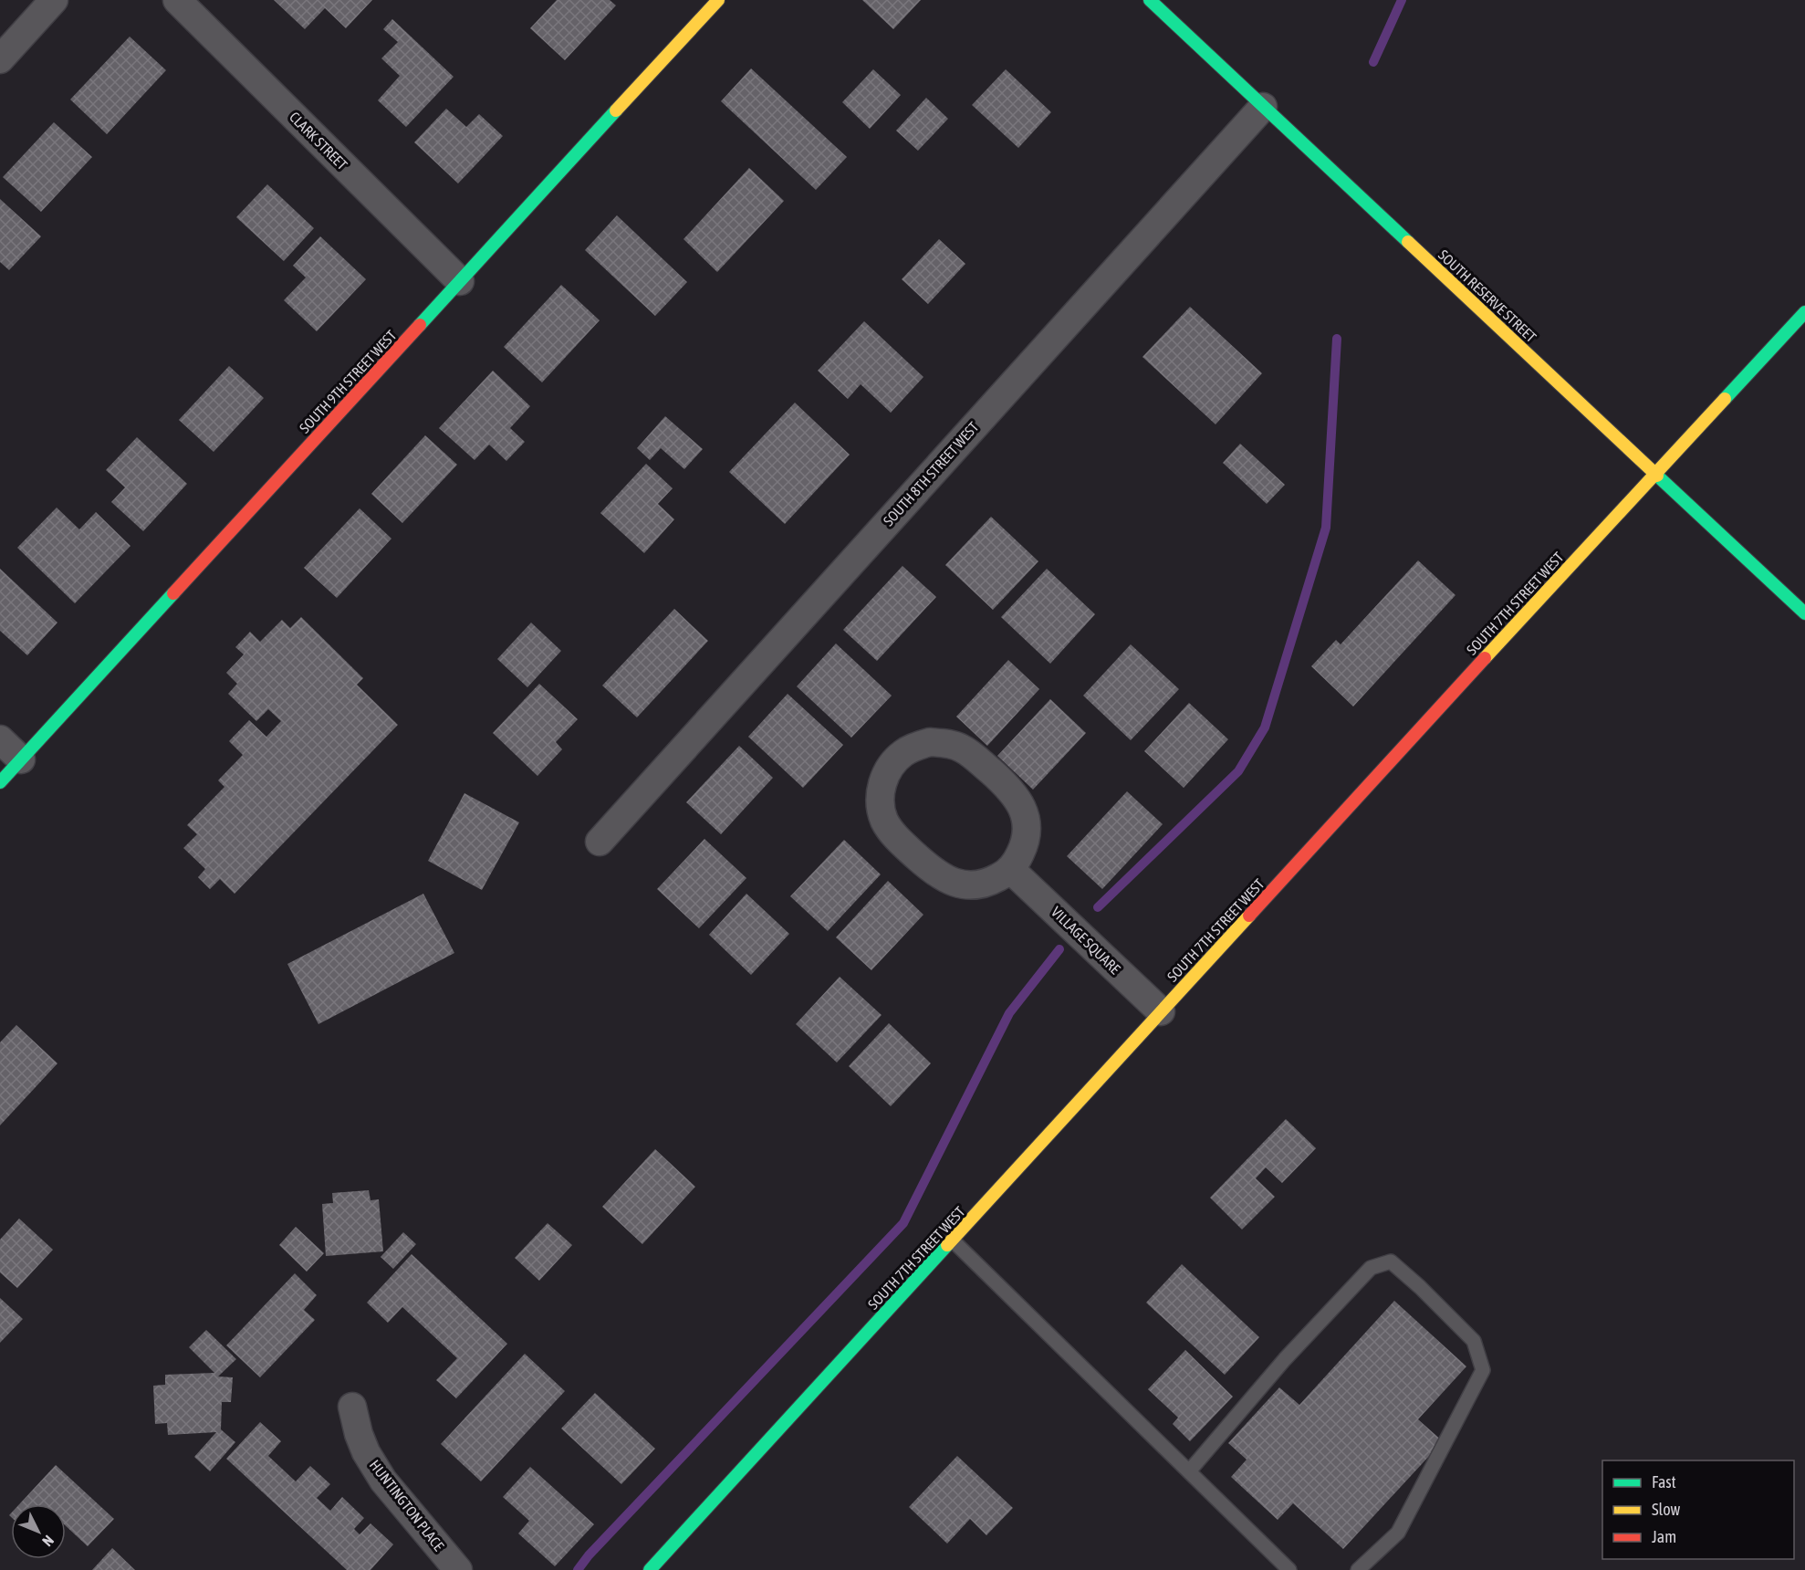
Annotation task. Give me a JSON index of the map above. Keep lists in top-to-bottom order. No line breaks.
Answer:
{"streets":{"main road":["SOUTH RESERVE STREET","SOUTH 9TH STREET WEST","SOUTH 7TH STREET WEST"],"street":["CLARK STREET","SOUTH 8TH STREET WEST","VILLAGE SQUARE","HUNTINGTON PLACE"]},"crossings":[["CLARK STREET","SOUTH 9TH STREET WEST"],["SOUTH RESERVE STREET","SOUTH 8TH STREET WEST"],["SOUTH RESERVE STREET","SOUTH 7TH STREET WEST"],["SOUTH 7TH STREET WEST","VILLAGE SQUARE"]],"legend":["Fast","Slow","Jam"],"north":"bottom right"}
